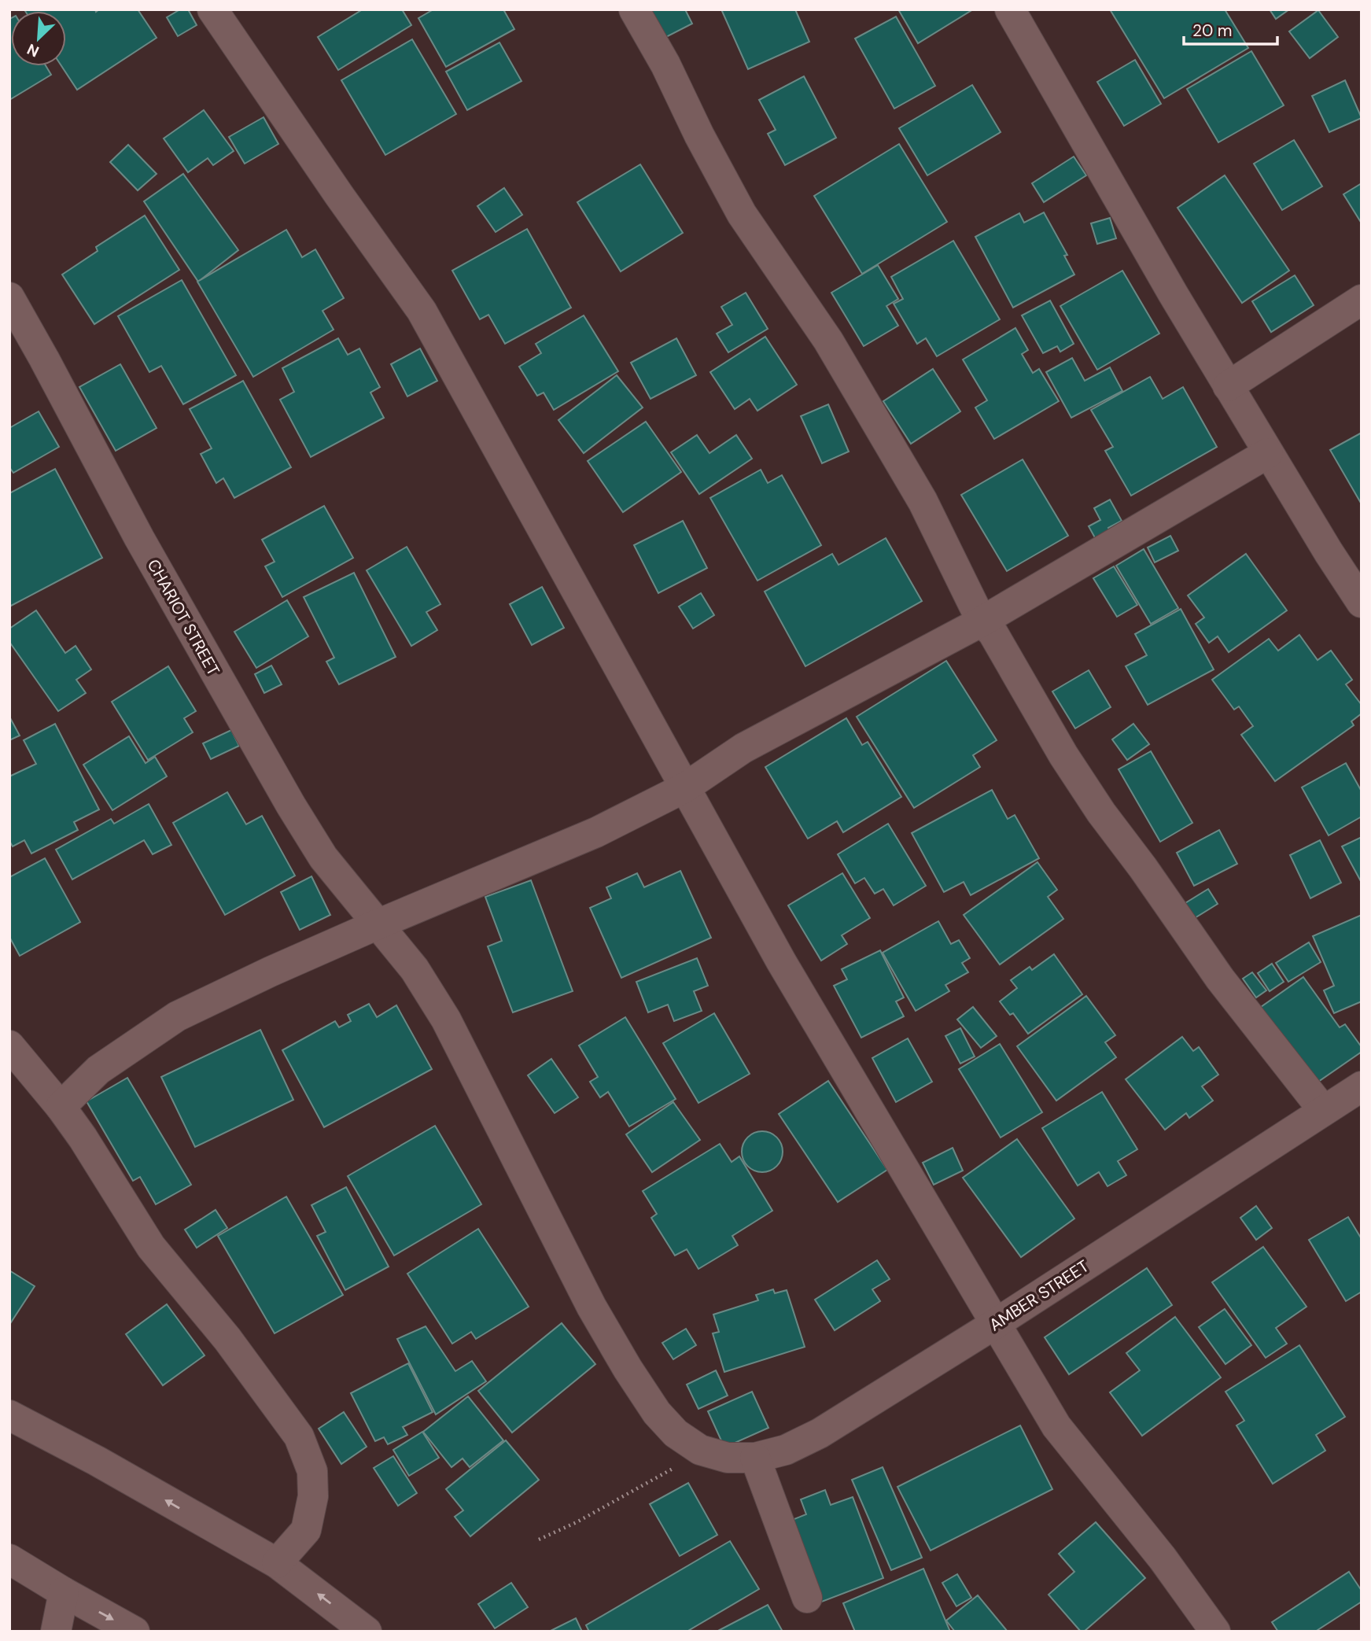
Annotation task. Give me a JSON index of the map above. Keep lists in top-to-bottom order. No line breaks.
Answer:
{"streets":{"street":["CHARIOT STREET","AMBER STREET"]},"crossings":[["CHARIOT STREET","AMBER STREET"]],"scale_bar":"20 m","north":"bottom left"}
